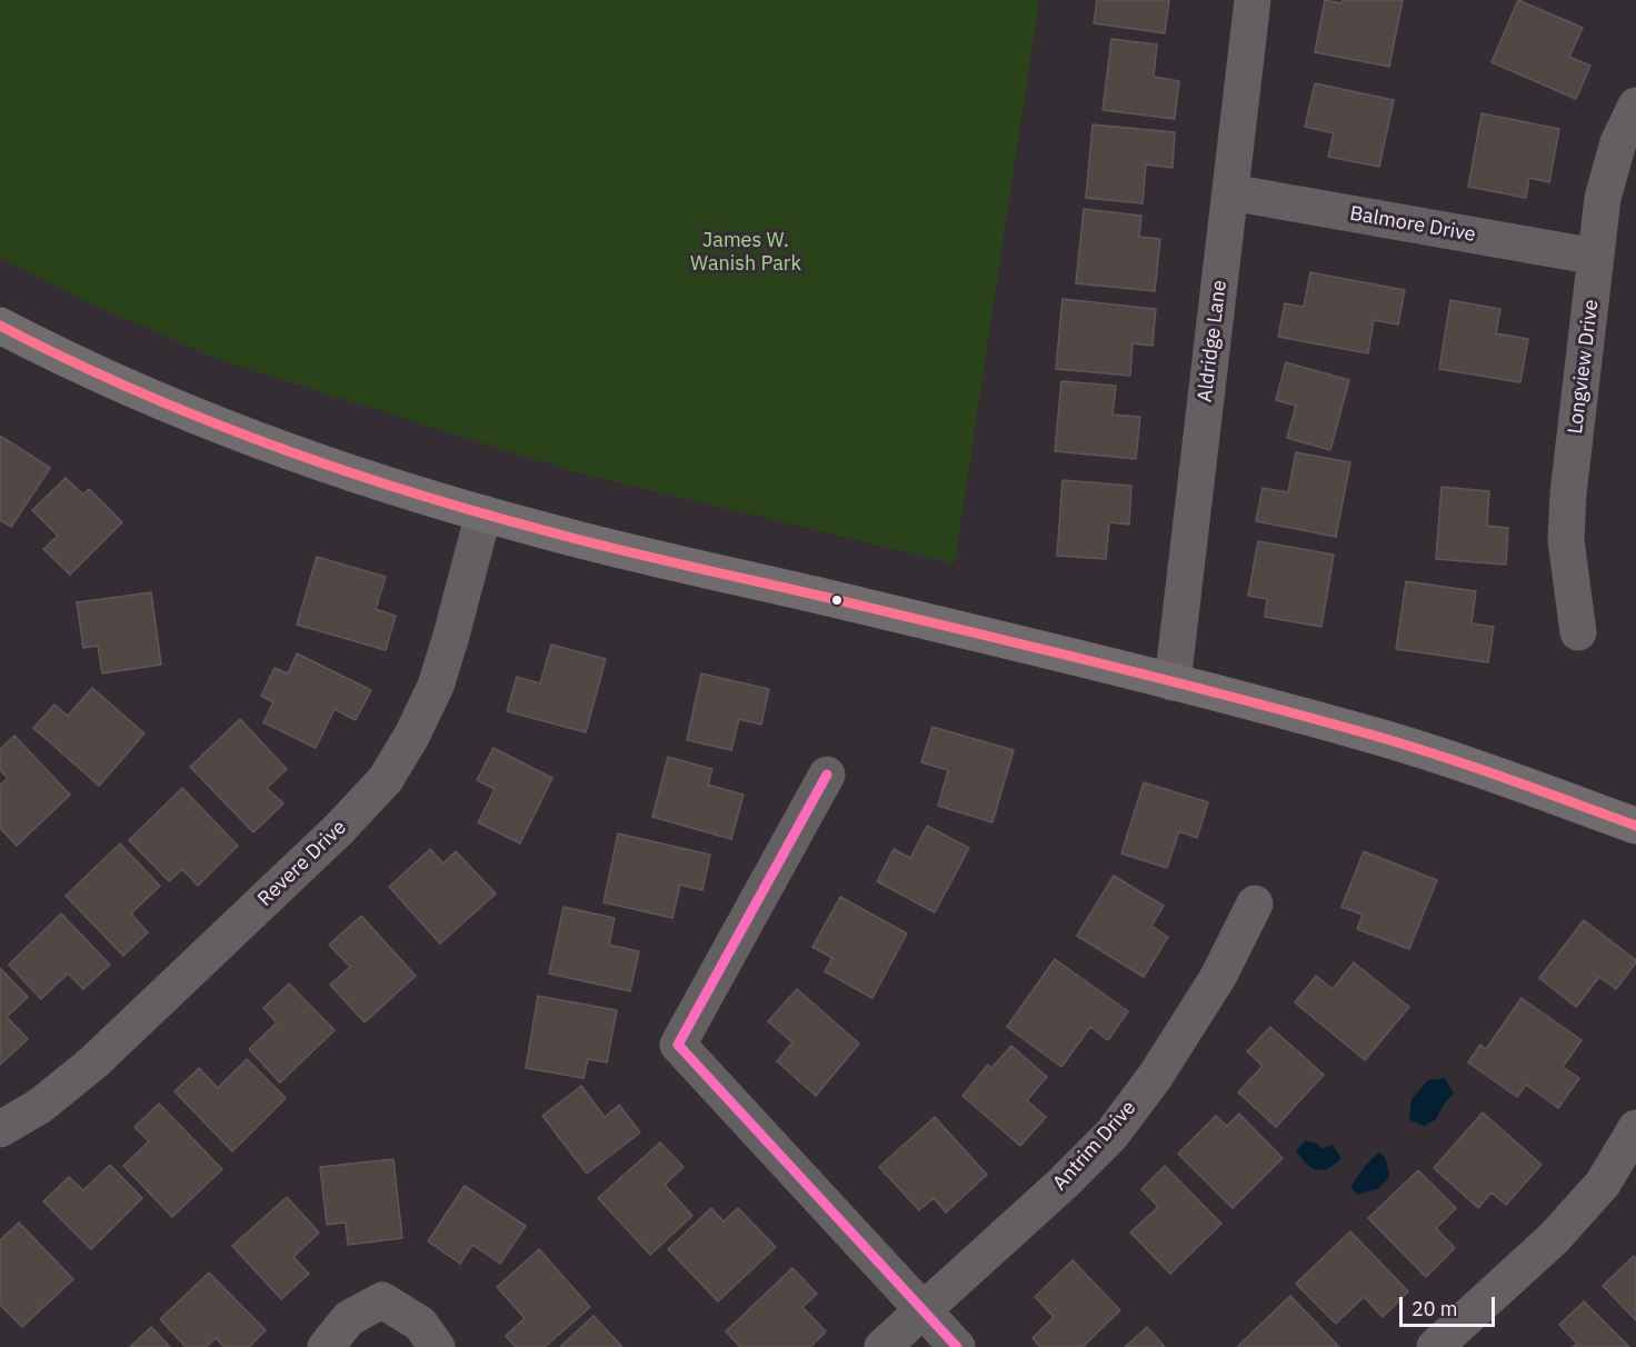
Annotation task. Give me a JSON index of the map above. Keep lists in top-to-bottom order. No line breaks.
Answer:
{"streets":{"street":["Balmore Drive","Aldridge Lane","Longview Drive","Revere Drive","Antrim Drive"]},"crossings":[["Balmore Drive","Aldridge Lane"],["Balmore Drive","Longview Drive"]],"parks":["James W. Wanish Park"],"scale_bar":"20 m"}
